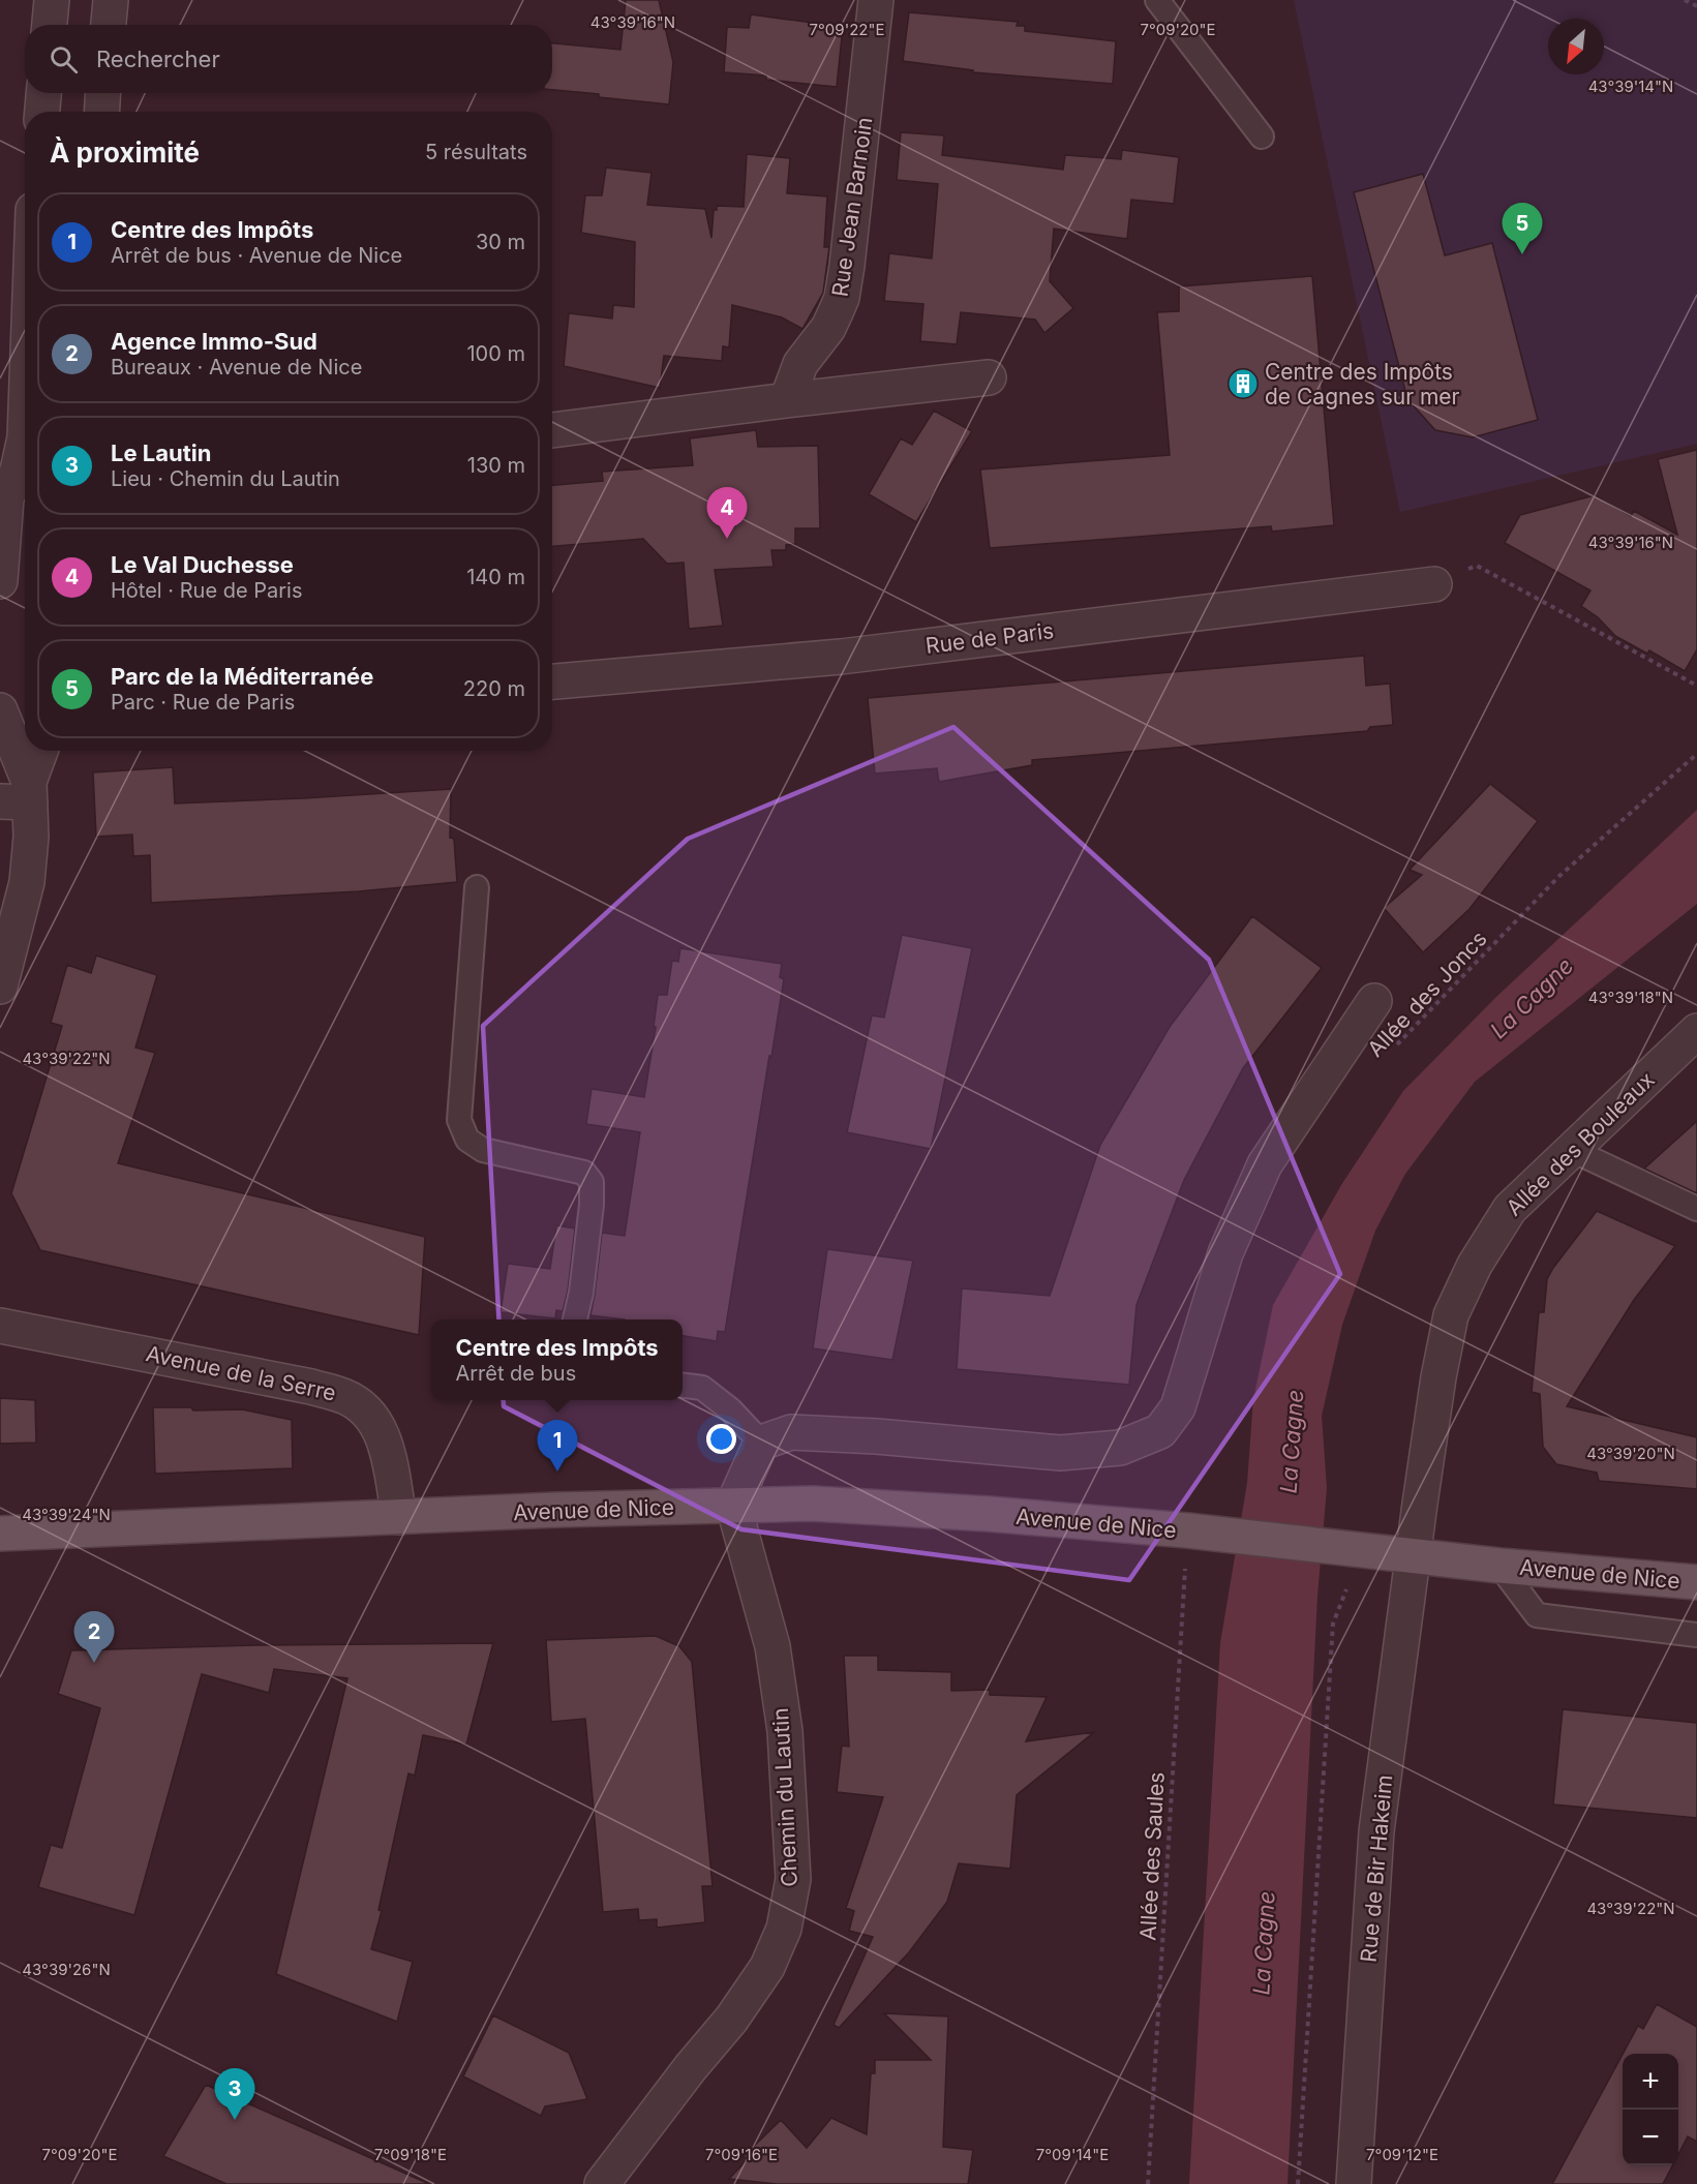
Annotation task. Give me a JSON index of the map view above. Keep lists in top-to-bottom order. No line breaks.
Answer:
{"streets":{"main road":["Avenue de Nice"],"street":["Rue Jean Barnoin","Rue de Paris","Allée des Bouleaux","Avenue de la Serre","Chemin du Lautin","Rue de Bir Hakeim"],"path":["Allée des Joncs","Allée des Saules"]},"crossings":[["Allée des Bouleaux","Avenue de Nice"],["Allée des Bouleaux","Rue de Bir Hakeim"],["Avenue de la Serre","Avenue de Nice"],["Avenue de Nice","Chemin du Lautin"],["Avenue de Nice","Allée des Saules"],["Avenue de Nice","Rue de Bir Hakeim"]],"water":["La Cagne"],"places":{"building":["Centre des Impôts de Cagnes sur mer"]},"north":"bottom left","page":{"search":"Rechercher","heading":["À proximité","5 résultats"],"list":[{"mark":"1","name":"Centre des Impôts","note":"Arrêt de bus · Avenue de Nice","value":"30 m"},{"mark":"2","name":"Agence Immo-Sud","note":"Bureaux · Avenue de Nice","value":"100 m"},{"mark":"3","name":"Le Lautin","note":"Lieu · Chemin du Lautin","value":"130 m"},{"mark":"4","name":"Le Val Duchesse","note":"Hôtel · Rue de Paris","value":"140 m"},{"mark":"5","name":"Parc de la Méditerranée","note":"Parc · Rue de Paris","value":"220 m"}],"pins":["5","4","1","2","3"],"popup":["Centre des Impôts","Arrêt de bus"],"map_buttons":["+","−"]},"coordinates":["43°39'16\"N","7°09'22\"E","7°09'20\"E","43°39'14\"N","43°39'18\"N","43°39'22\"N","43°39'20\"N","43°39'24\"N","43°39'26\"N","7°09'18\"E","7°09'16\"E","7°09'14\"E","7°09'12\"E"]}
